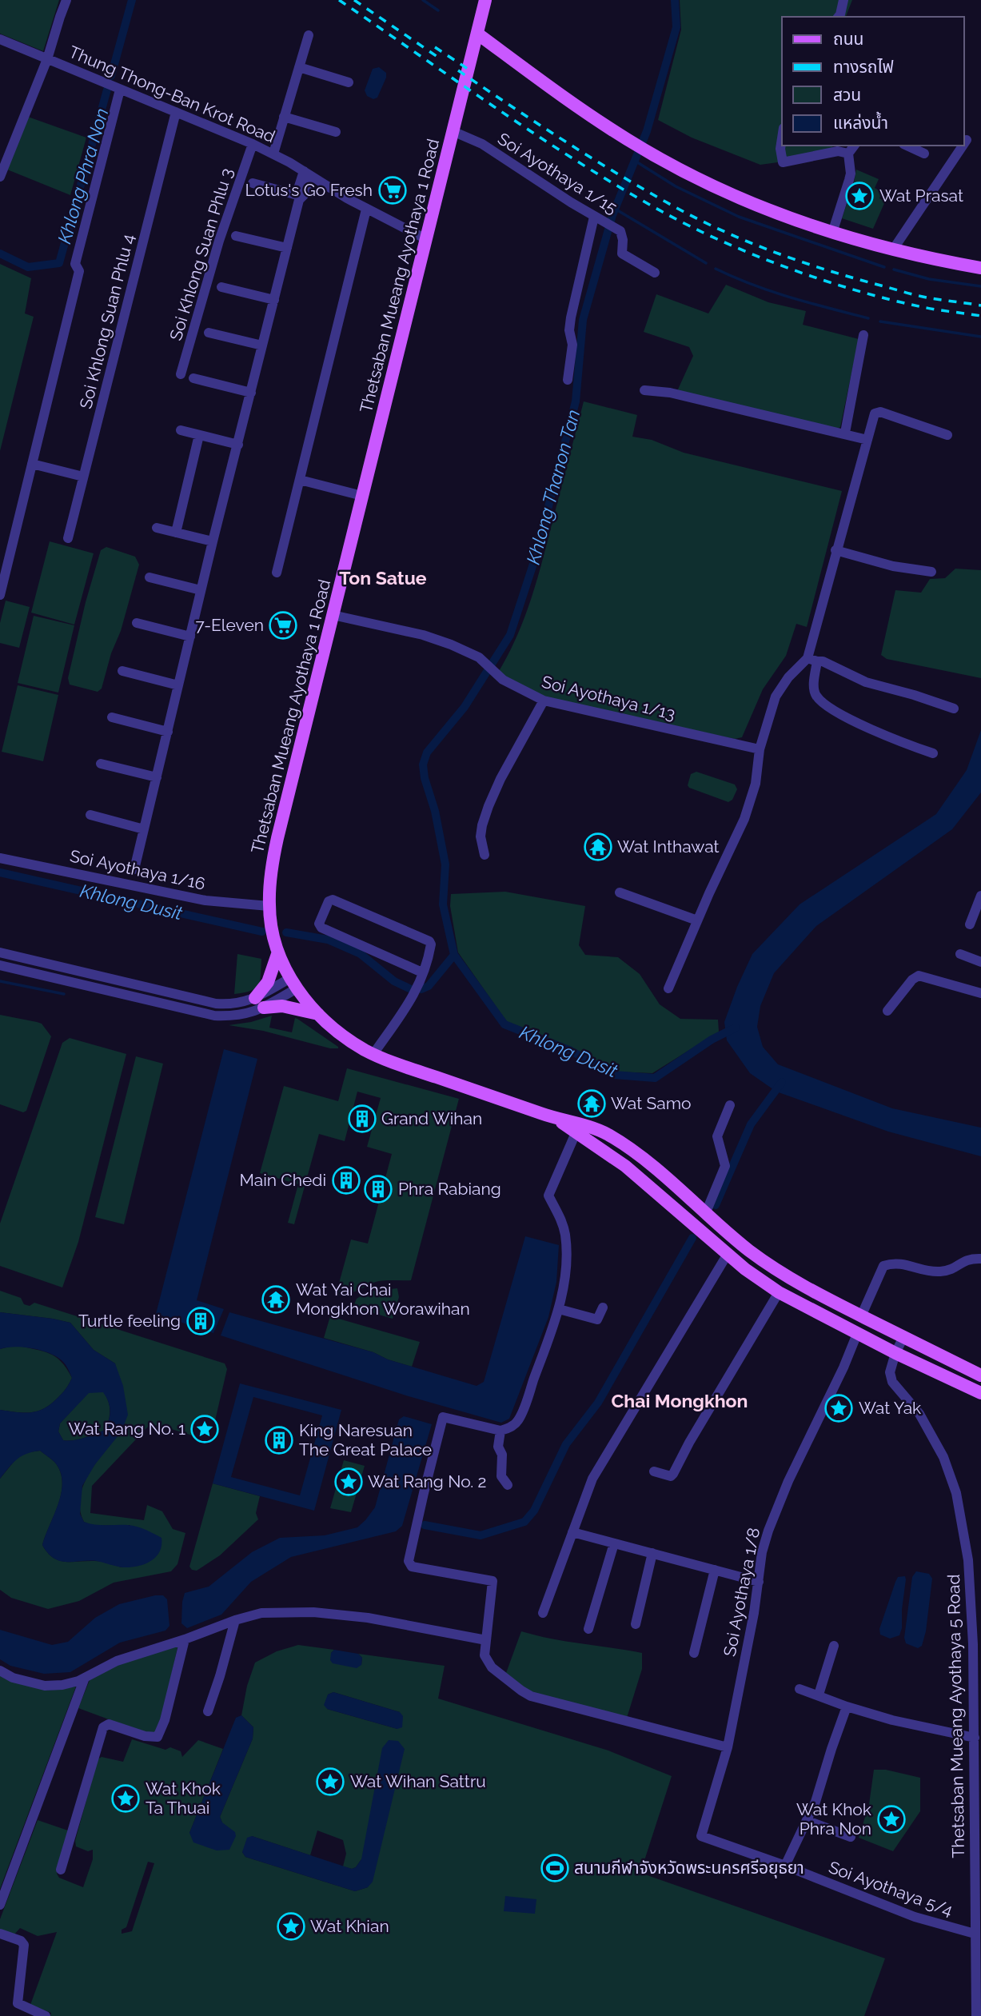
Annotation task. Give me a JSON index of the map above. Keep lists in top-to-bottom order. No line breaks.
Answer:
{"streets":{"main road":["Thetsaban Mueang Ayothaya 1 Road"],"street":["Thung Thong-Ban Krot Road","Soi Ayothaya 1/15","Soi Khlong Suan Phlu 3","Soi Khlong Suan Phlu 4","Soi Ayothaya 1/13","Soi Ayothaya 1/16","Soi Ayothaya 1/8","Thetsaban Mueang Ayothaya 5 Road","Soi Ayothaya 5/4"]},"crossings":[["Thung Thong-Ban Krot Road","Soi Khlong Suan Phlu 3"],["Thung Thong-Ban Krot Road","Thetsaban Mueang Ayothaya 1 Road"],["Thung Thong-Ban Krot Road","Soi Khlong Suan Phlu 4"],["Soi Ayothaya 1/15","Thetsaban Mueang Ayothaya 1 Road"],["Thetsaban Mueang Ayothaya 1 Road","Soi Ayothaya 1/13"],["Thetsaban Mueang Ayothaya 1 Road","Soi Ayothaya 1/16"],["Thetsaban Mueang Ayothaya 1 Road","Soi Ayothaya 1/8"],["Thetsaban Mueang Ayothaya 1 Road","Thetsaban Mueang Ayothaya 5 Road"],["Soi Ayothaya 1/8","Soi Ayothaya 5/4"],["Thetsaban Mueang Ayothaya 5 Road","Soi Ayothaya 5/4"]],"districts":["Ton Satue","Chai Mongkhon"],"water":["Khlong Phra Non","Khlong Thanon Tan","Khlong Dusit"],"places":{"supermarket":["Lotus's Go Fresh","7-Eleven"],"place":["Wat Prasat","Wat Yak","Wat Rang No. 1","Wat Rang No. 2","Wat Wihan Sattru","Wat Khok Ta Thuai","Wat Khok Phra Non","Wat Khian"],"temple":["Wat Inthawat","Wat Samo","Wat Yai Chai Mongkhon Worawihan"],"building":["Grand Wihan","Main Chedi","Phra Rabiang","Turtle feeling","King Naresuan The Great Palace"],"sports":["สนามกีฬาจังหวัดพระนครศรีอยุธยา"]},"legend":["ถนน","ทางรถไฟ","สวน","แหล่งน้ำ"]}
